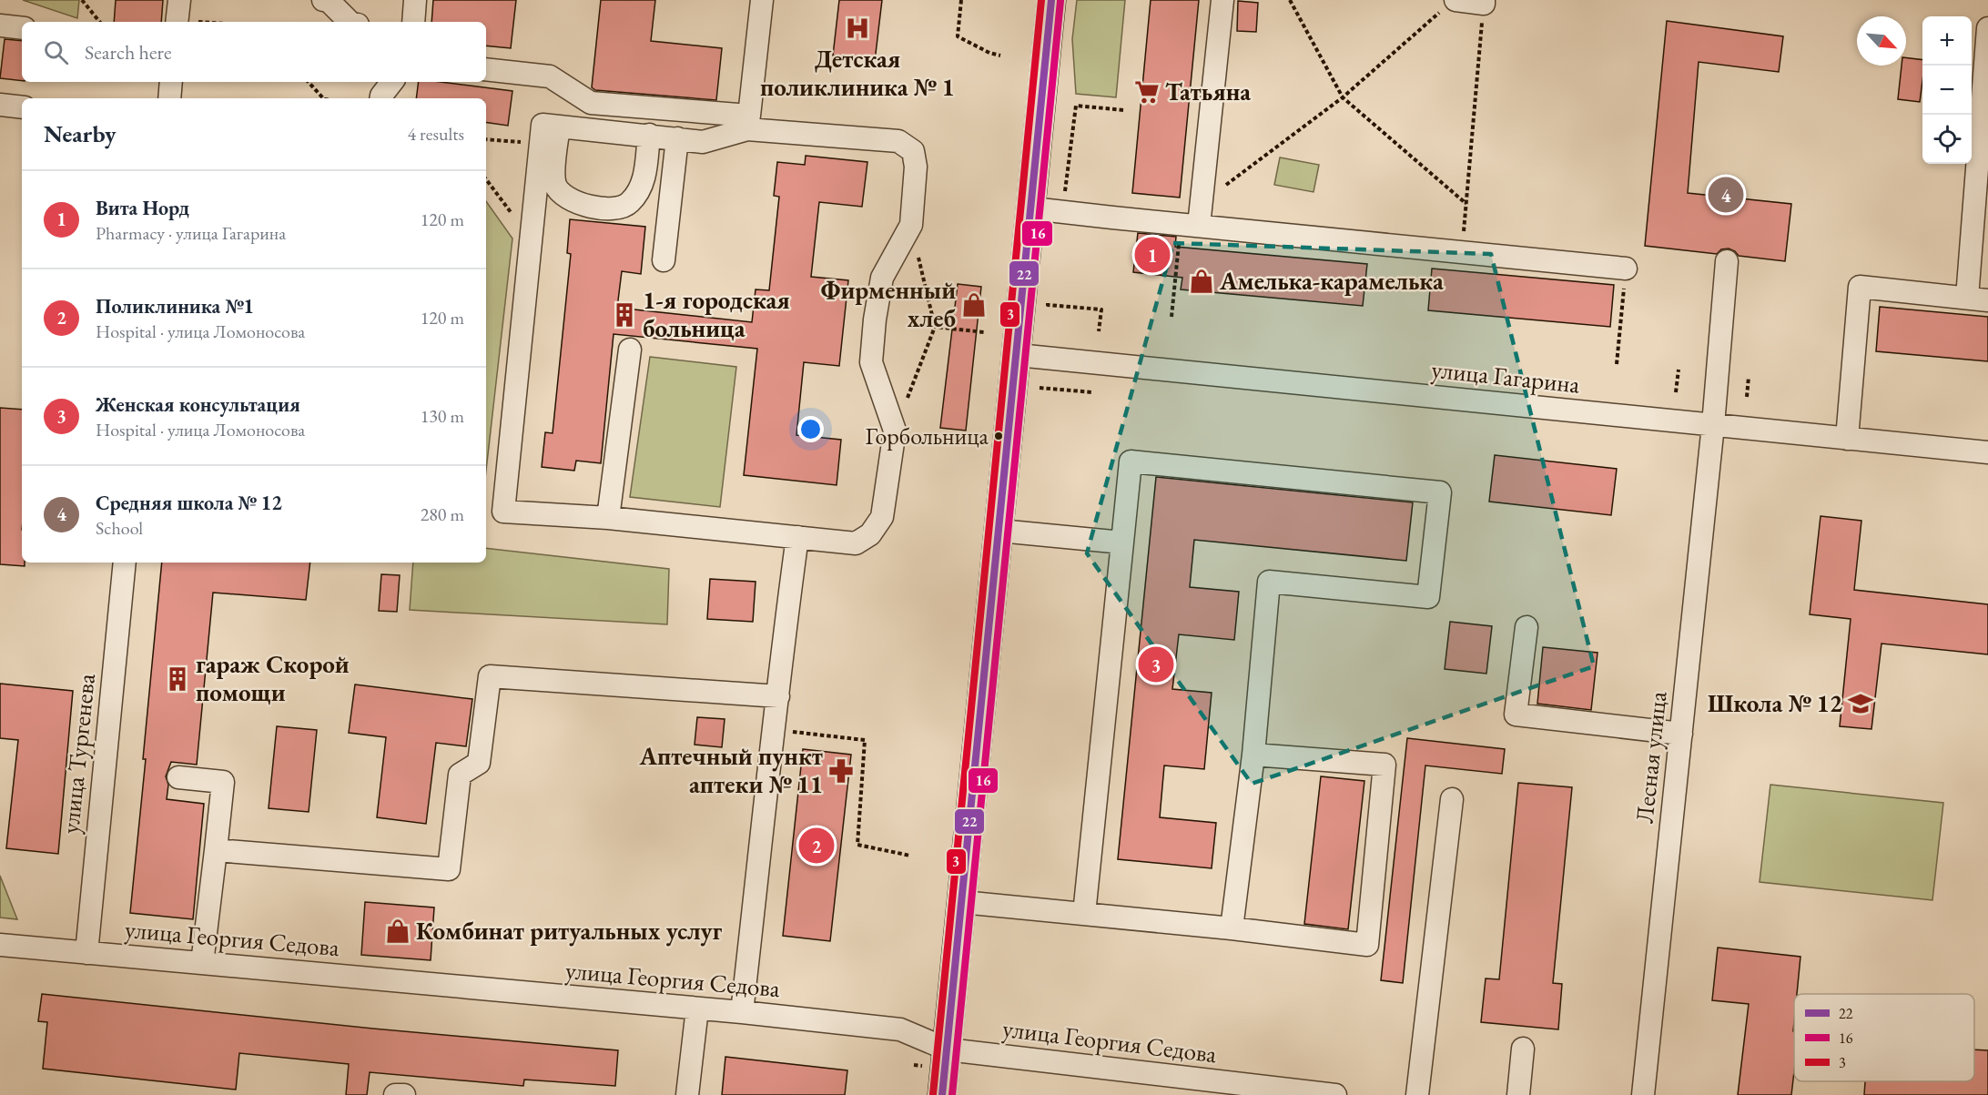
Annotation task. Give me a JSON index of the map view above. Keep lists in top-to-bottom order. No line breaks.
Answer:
{"streets":{"street":["улица Гагарина","улица Тургенева","Лесная улица","улица Георгия Седова"]},"crossings":[["улица Гагарина","Лесная улица"],["улица Тургенева","улица Георгия Седова"]],"places":{"hospital":["Детская поликлиника № 1"],"supermarket":["Татьяна"],"shop":["Амелька-карамелька","Фирменный хлеб","Комбинат ритуальных услуг"],"building":["1-я городская больница","гараж Скорой помощи"],"other":["Горбольница"],"school or university":["Школа № 12"],"pharmacy":["Аптечный пункт аптеки № 11"]},"lines":["transit line 22","transit line 3","transit line 16"],"legend":["22","16","3"],"north":"bottom right","page":{"map_buttons":["+","−"],"search":"Search here","heading":["Nearby","4 results"],"list":[{"mark":"1","name":"Вита Норд","note":"Pharmacy · улица Гагарина","value":"120 m"},{"mark":"2","name":"Поликлиника №1","note":"Hospital · улица Ломоносова","value":"120 m"},{"mark":"3","name":"Женская консультация","note":"Hospital · улица Ломоносова","value":"130 m"},{"mark":"4","name":"Средняя школа № 12","note":"School","value":"280 m"}],"pins":["4","1","3","2"]}}
